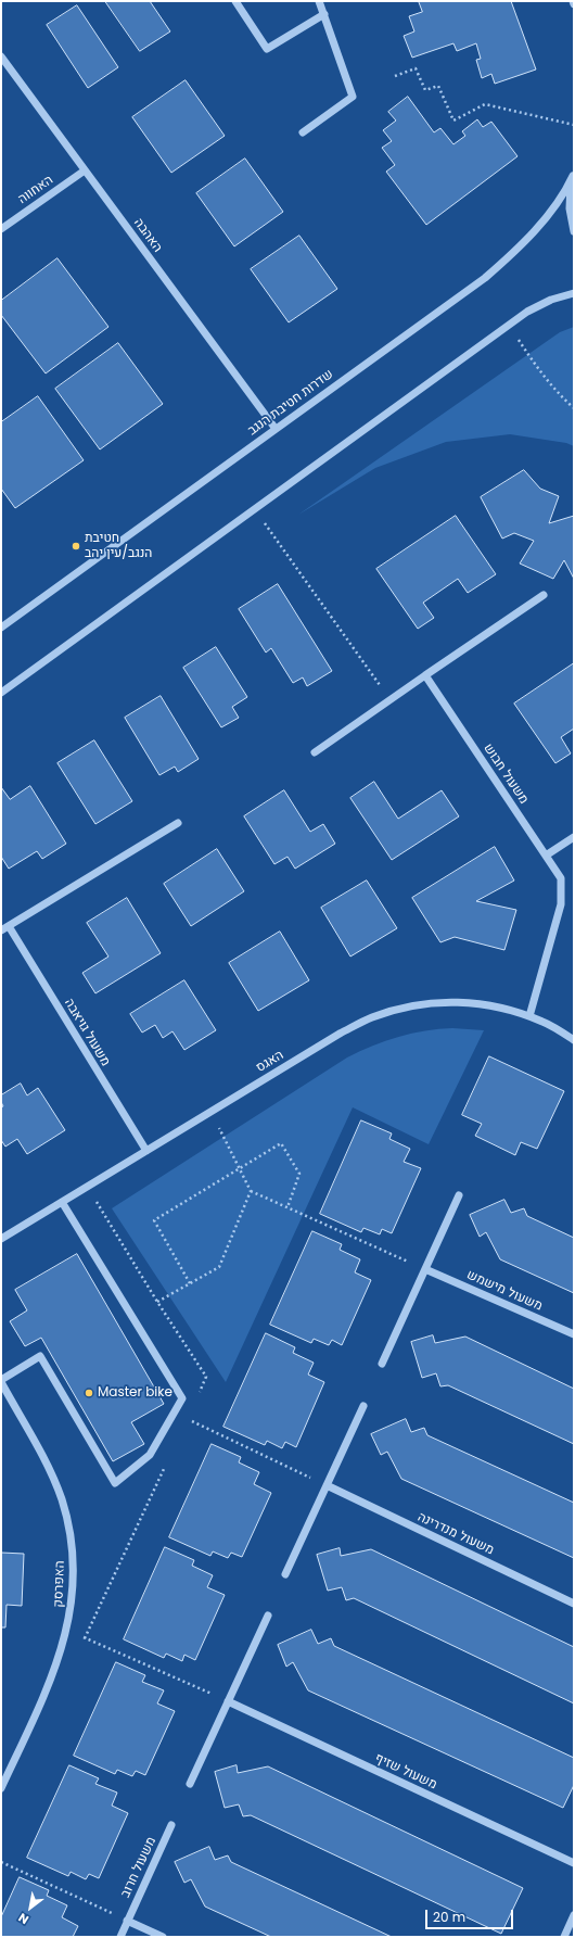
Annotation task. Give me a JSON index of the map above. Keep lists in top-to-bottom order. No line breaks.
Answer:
{"streets":{"street":["האחווה","האהבה","שדרות חטיבת הנגב","משעול חבוש","משעול גויאבה","האגס","משעול מישמש","משעול מנדרינה","האפרסק","משעול שזיף","משעול חרוב"]},"crossings":[["האחווה","האהבה"],["האהבה","שדרות חטיבת הנגב"],["משעול חבוש","האגס"],["משעול גויאבה","האגס"]],"places":["חטיבת הנגב/עין יהב","Master bike"],"scale_bar":"20 m","north":"bottom left"}
